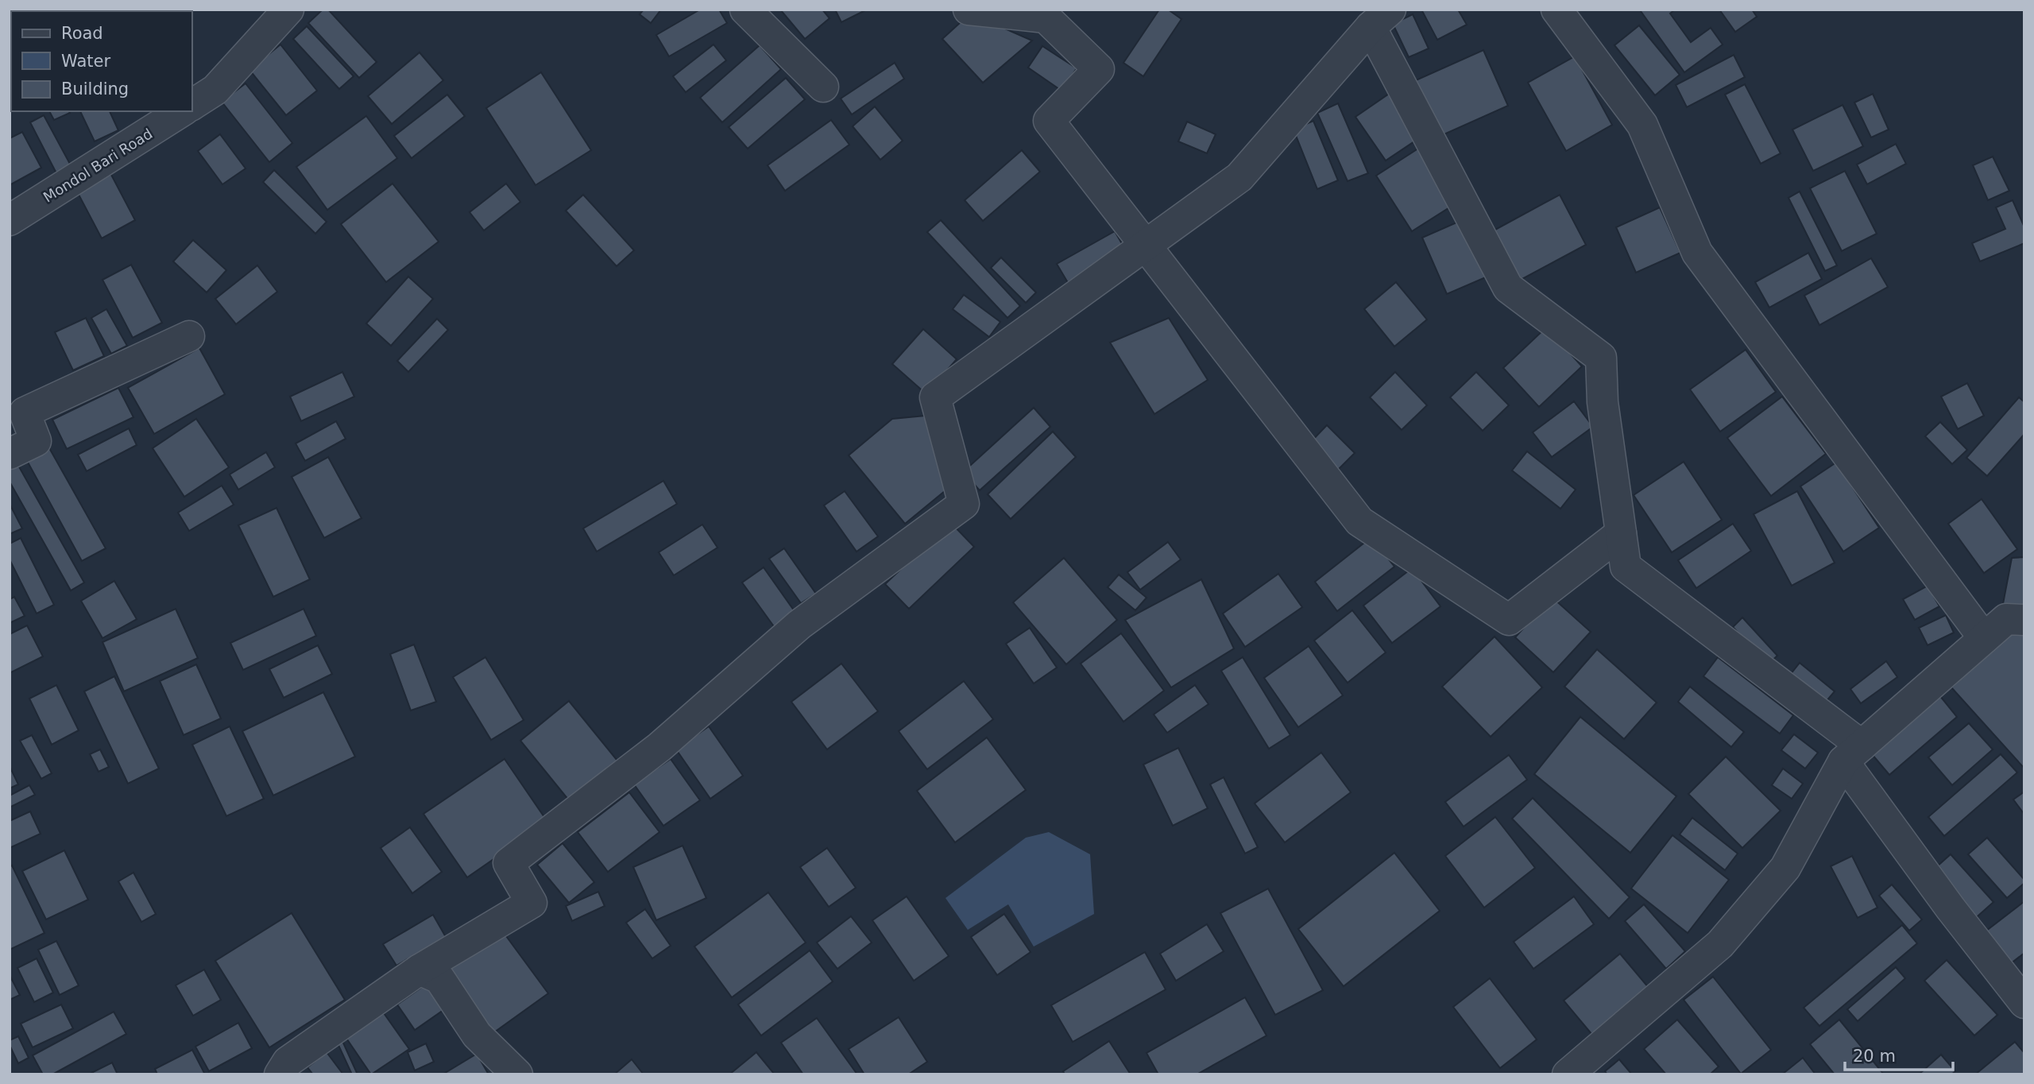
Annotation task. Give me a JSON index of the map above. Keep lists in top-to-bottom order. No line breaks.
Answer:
{"streets":{"street":["Mondol Bari Road"]},"legend":["Road","Water","Building"],"scale_bar":"20 m"}
